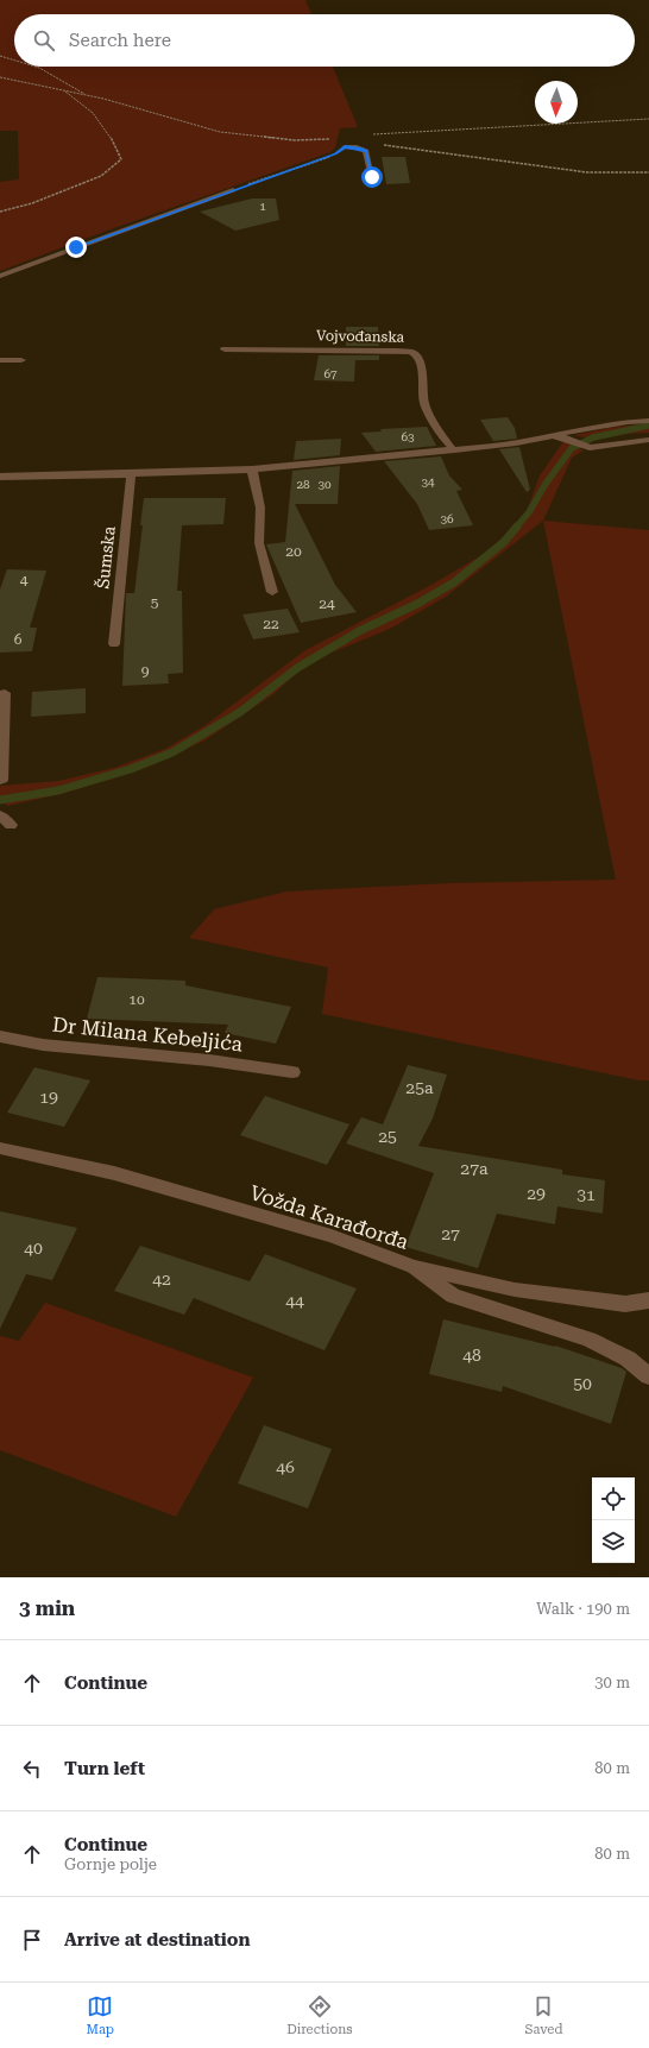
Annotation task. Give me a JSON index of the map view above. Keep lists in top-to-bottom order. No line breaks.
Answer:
{"streets":{"street":["Vojvođanska","Šumska","Dr Milana Kebeljića","Vožda Karađorđa"]},"house_numbers":["1","67","63","34","28","30","36","20","4","5","24","22","6","9","10","25a","19","25","27a","29","31","27","40","42","44","48","50","46"],"north":"bottom","page":{"search":"Search here","heading":["3 min","Walk · 190 m"],"list":[["Continue","30 m"],["Turn left","80 m"],["Continue","Gornje polje","80 m"],"Arrive at destination"],"nav":["Map","Directions","Saved"]}}
